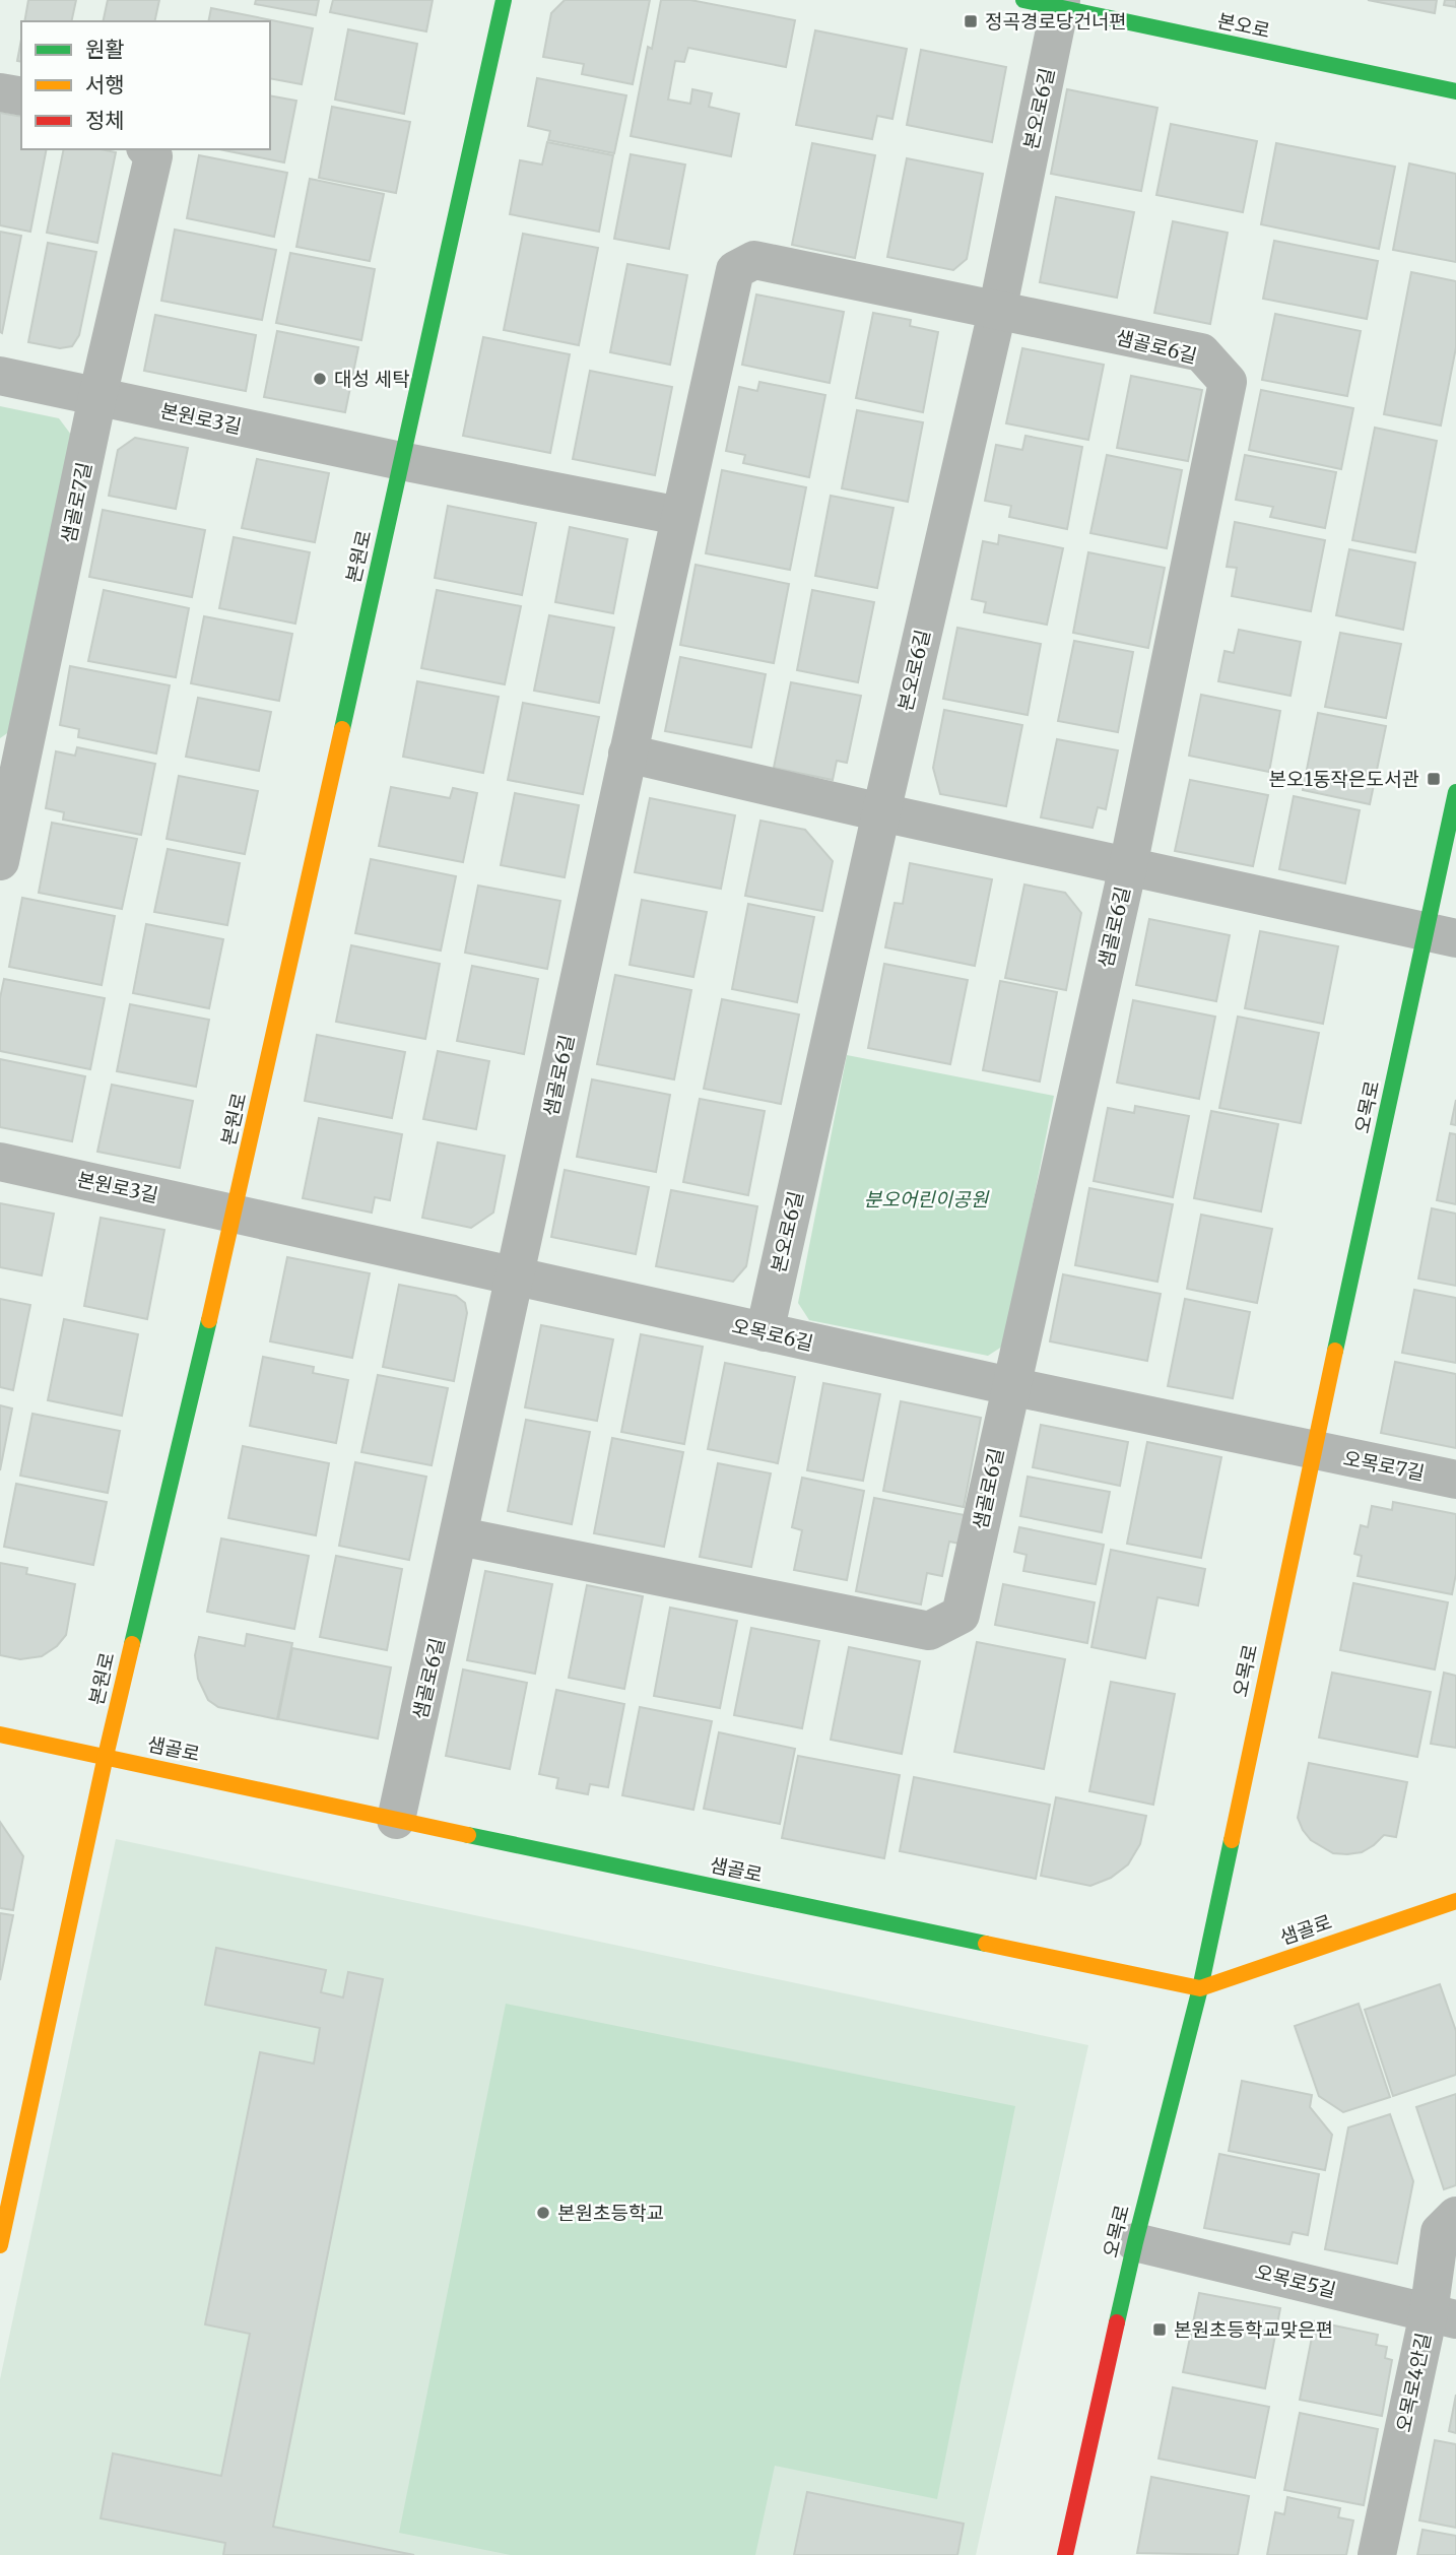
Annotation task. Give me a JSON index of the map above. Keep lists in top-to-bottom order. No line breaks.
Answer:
{"streets":{"street":["본오로","본오로6길","샘골로6길","본원로3길","샘골로7길","본원로","오목로","오목로6길","오목로7길","샘골로","오목로5길","오목로4안길"]},"crossings":[["본오로","본오로6길"],["본오로6길","샘골로6길"],["본오로6길","오목로6길"],["샘골로6길","본원로3길"],["샘골로6길","오목로6길"],["샘골로6길","샘골로"],["본원로3길","샘골로7길"],["본원로3길","본원로"],["본원로3길","오목로6길"],["본원로","오목로6길"],["본원로","샘골로"],["오목로","오목로6길"],["오목로","오목로7길"],["오목로","샘골로"],["오목로","오목로5길"],["오목로6길","오목로7길"],["오목로5길","오목로4안길"]],"parks":["분오어린이공원"],"places":{"transit":["정곡경로당건너편","본오1동작은도서관","본원초등학교맞은편"],"other":["대성 세탁","본원초등학교"]},"legend":["원활","서행","정체"]}
